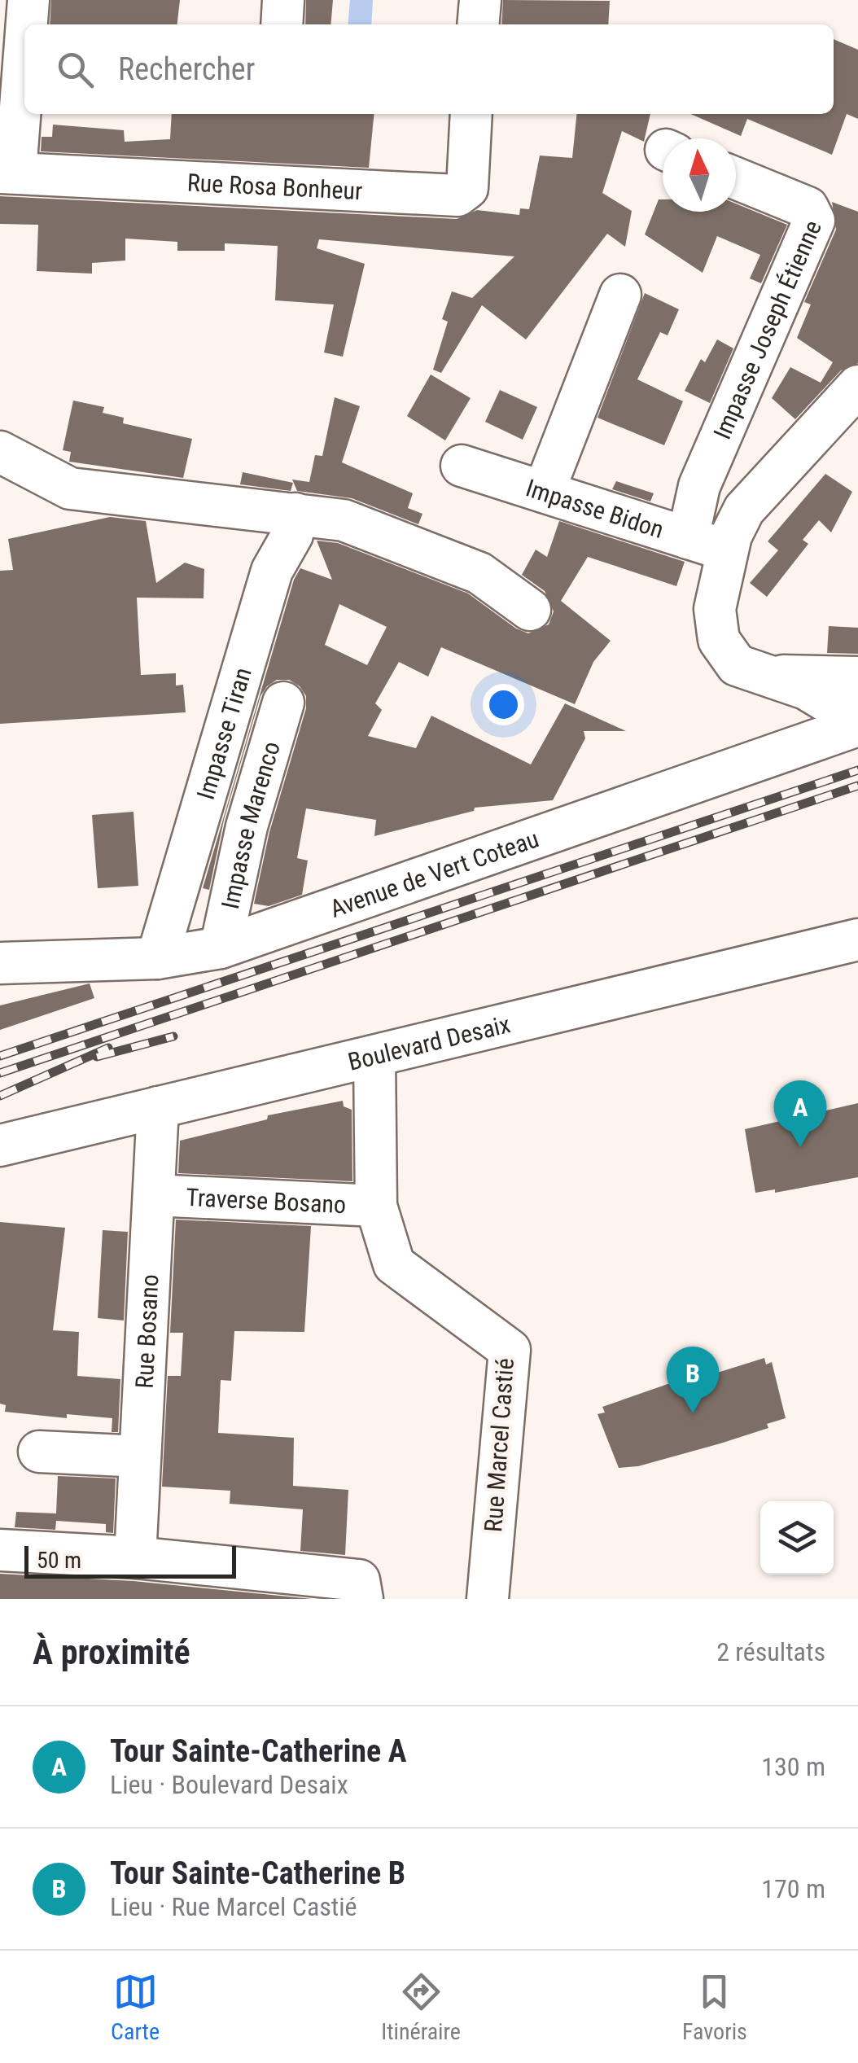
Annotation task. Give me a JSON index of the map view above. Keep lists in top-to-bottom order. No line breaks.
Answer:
{"streets":{"street":["Rue Rosa Bonheur","Impasse Joseph Étienne","Impasse Bidon","Impasse Tiran","Impasse Marenco","Avenue de Vert Coteau","Boulevard Desaix","Traverse Bosano","Rue Bosano","Rue Marcel Castié"]},"crossings":[["Impasse Joseph Étienne","Impasse Bidon"],["Impasse Tiran","Avenue de Vert Coteau"],["Impasse Marenco","Avenue de Vert Coteau"],["Boulevard Desaix","Rue Bosano"],["Boulevard Desaix","Rue Marcel Castié"],["Traverse Bosano","Rue Bosano"],["Traverse Bosano","Rue Marcel Castié"]],"scale_bar":"50 m","north":"top","page":{"search":"Rechercher","pins":["A","B"],"scale":"50 m","heading":["À proximité","2 résultats"],"list":[{"mark":"A","name":"Tour Sainte-Catherine A","note":"Lieu · Boulevard Desaix","value":"130 m"},{"mark":"B","name":"Tour Sainte-Catherine B","note":"Lieu · Rue Marcel Castié","value":"170 m"}],"nav":["Carte","Itinéraire","Favoris"]}}
